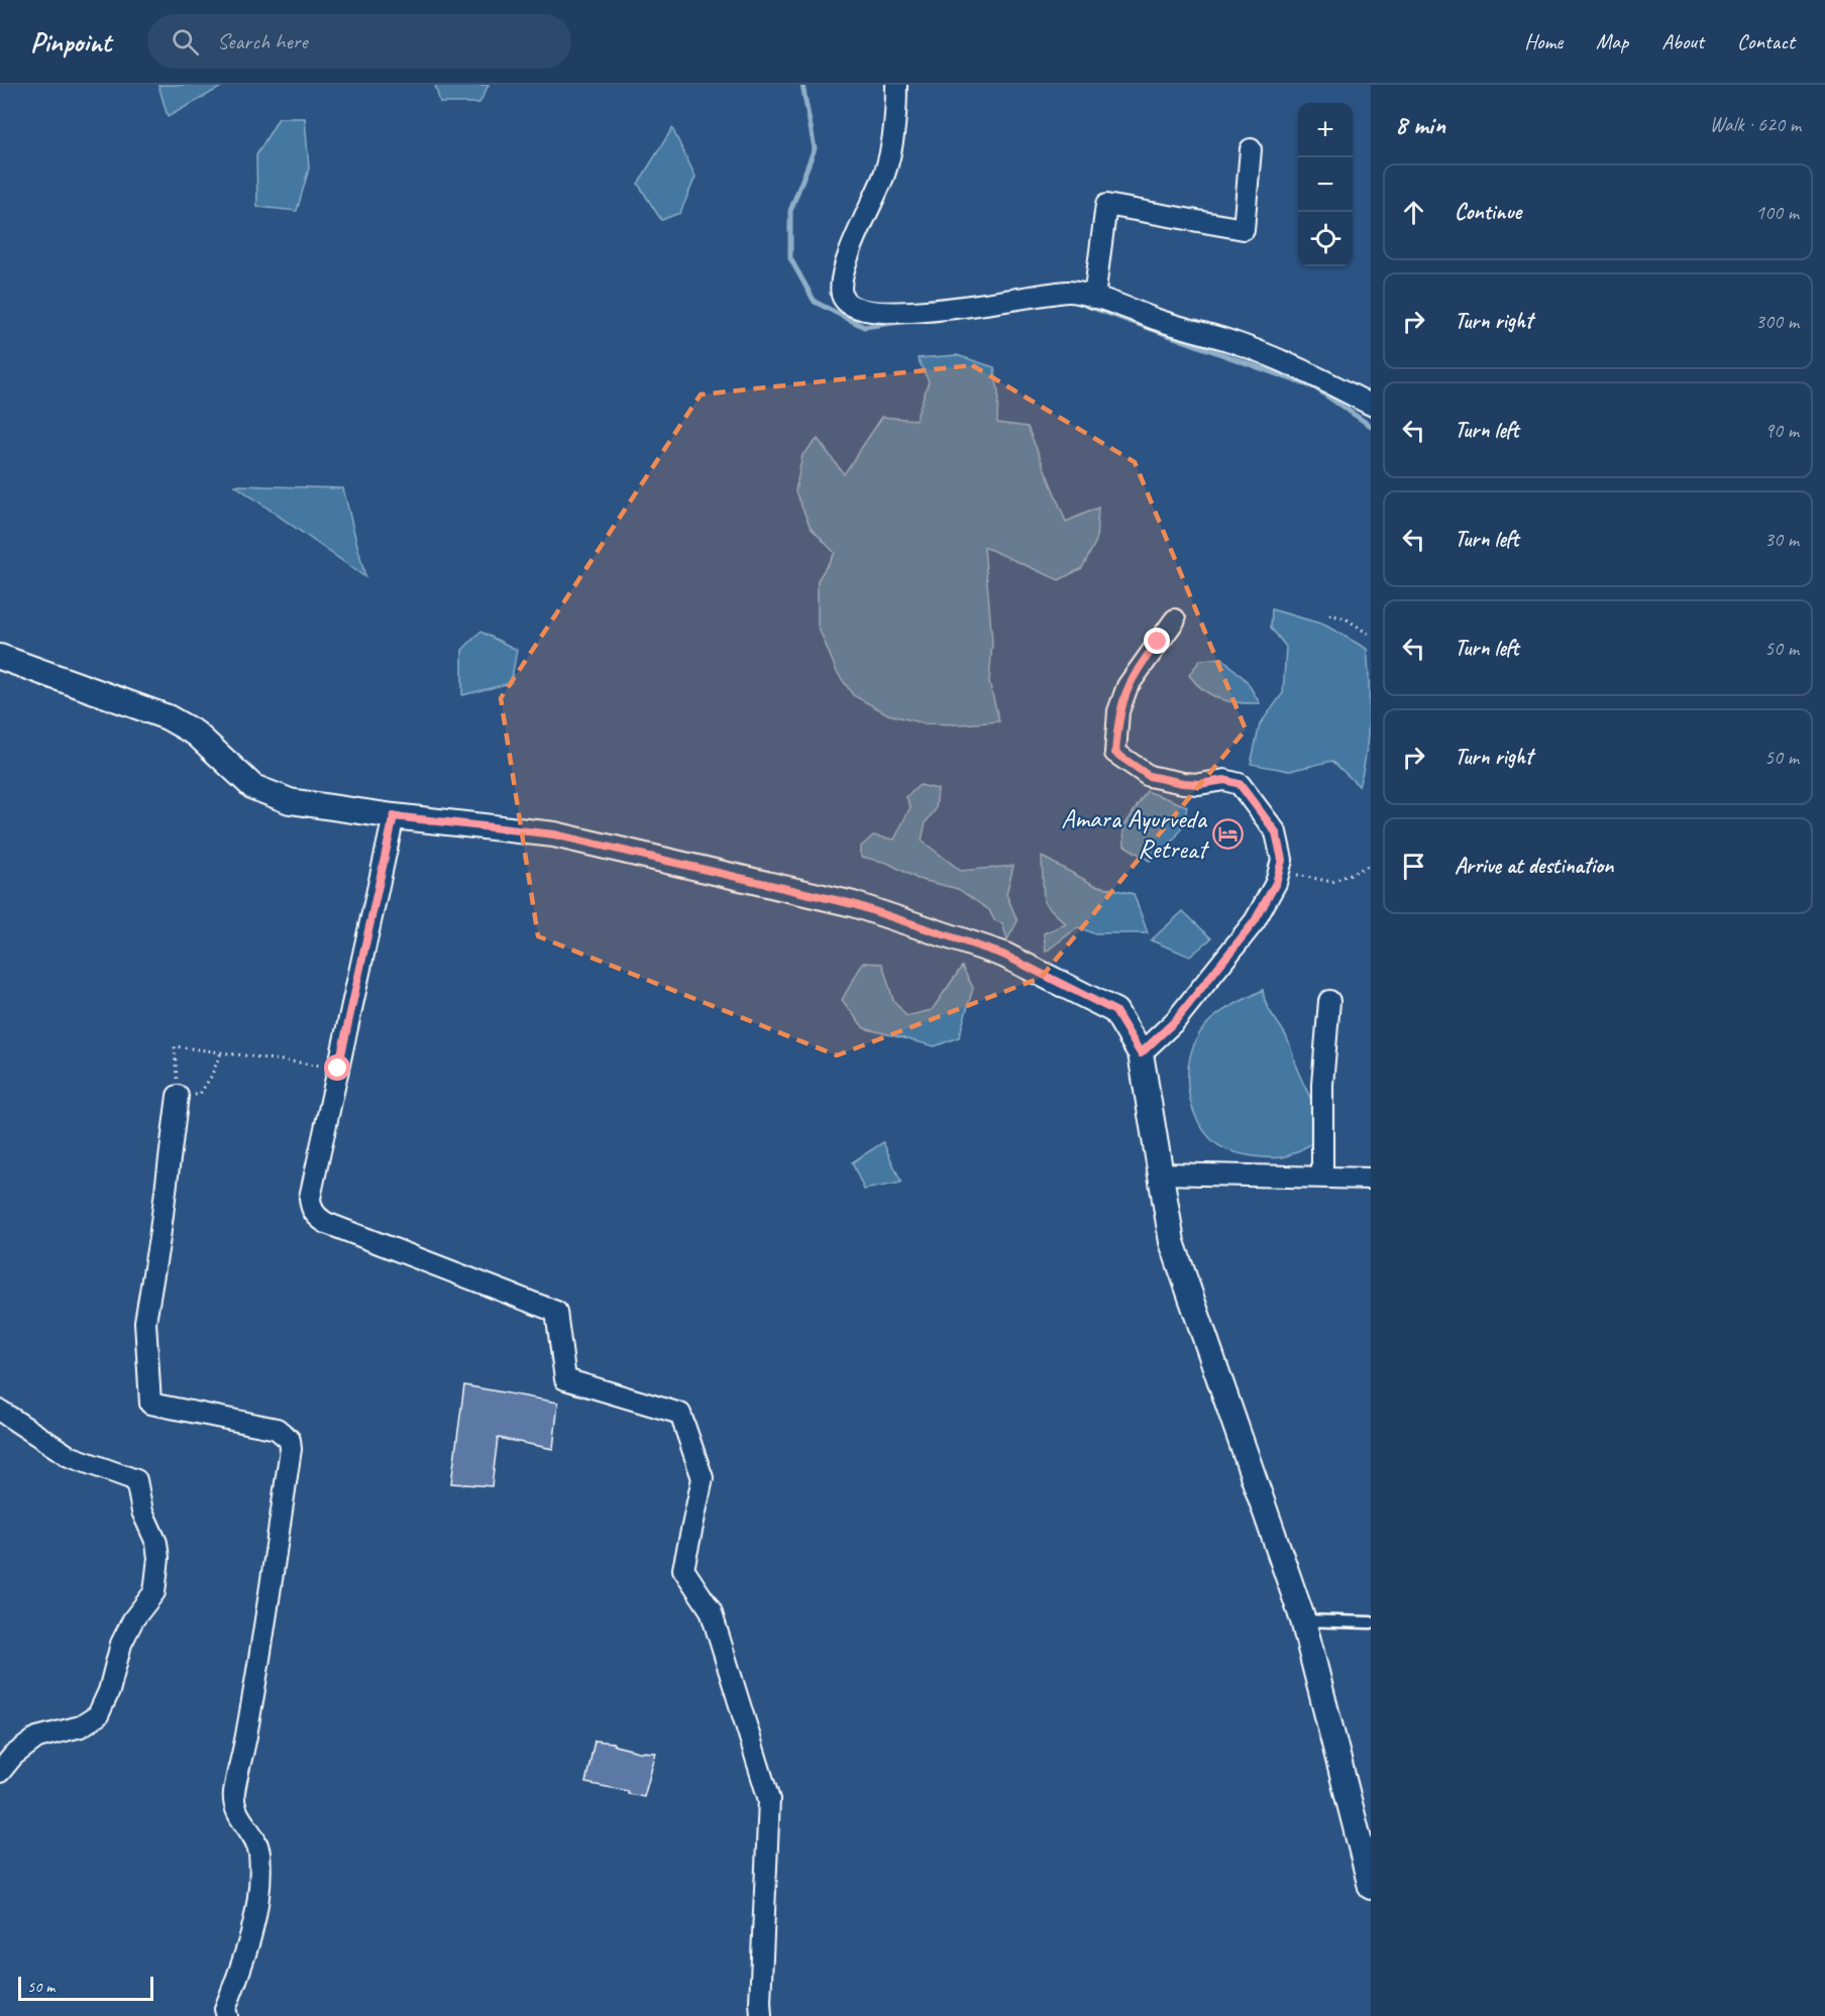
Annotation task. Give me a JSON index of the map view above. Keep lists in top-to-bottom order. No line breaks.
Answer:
{"places":{"hotel":["Amara Ayurveda Retreat"]},"scale_bar":"50 m","page":{"header":"Pinpoint","search":"Search here","nav":["Home","Map","About","Contact"],"heading":["8 min","Walk · 620 m"],"map_buttons":["+","−"],"list":[["Continue","100 m"],["Turn right","300 m"],["Turn left","90 m"],["Turn left","30 m"],["Turn left","50 m"],["Turn right","50 m"],"Arrive at destination"],"scale":"50 m"}}
